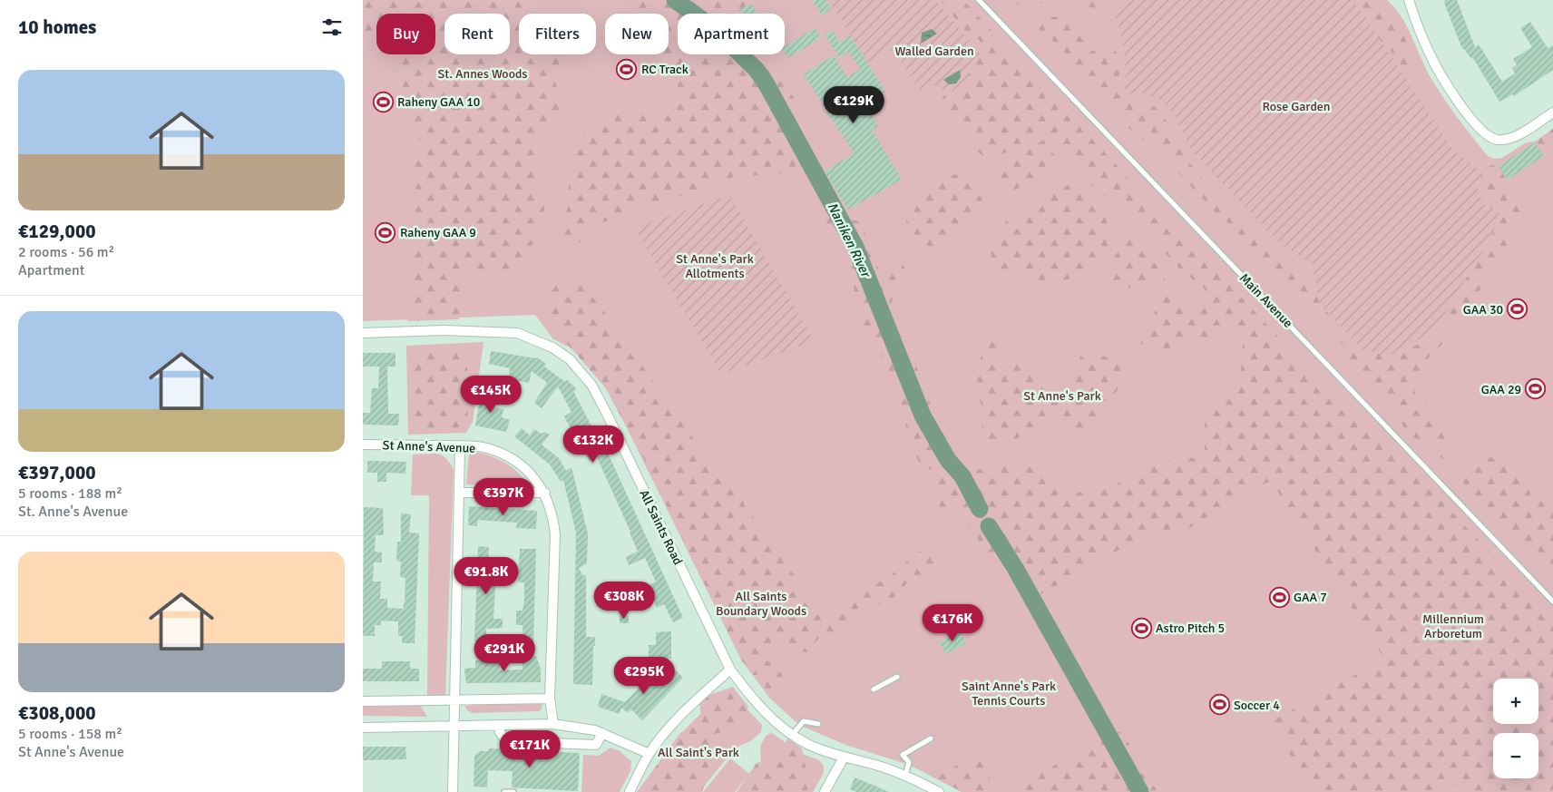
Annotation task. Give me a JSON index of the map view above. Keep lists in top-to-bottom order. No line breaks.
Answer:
{"streets":{"street":["St Anne's Avenue","All Saints Road"],"lane":["Main Avenue"]},"water":["Naniken River"],"parks":["Walled Garden","St. Annes Woods","Rose Garden","St Anne's Park Allotments","St Anne's Park","All Saints Boundary Woods","Millennium Arboretum","Saint Anne's Park Tennis Courts","All Saint's Park"],"places":{"sports":["RC Track","Raheny GAA 10","Raheny GAA 9","GAA 30","GAA 29","GAA 7","Astro Pitch 5","Soccer 4"]},"page":{"heading":"10 homes","chip":["Buy","Rent","Filters","New","Apartment"],"list":[{"name":"€129,000","note":"2 rooms · 56 m² · Apartment"},{"name":"€397,000","note":"5 rooms · 188 m² · St. Anne's Avenue"},{"name":"€308,000","note":"5 rooms · 158 m² · St Anne's Avenue"}],"price":["€129K","€145K","€132K","€397K","€91.8K","€308K","€176K","€291K","€295K","€171K"],"map_buttons":["+","−"]}}
